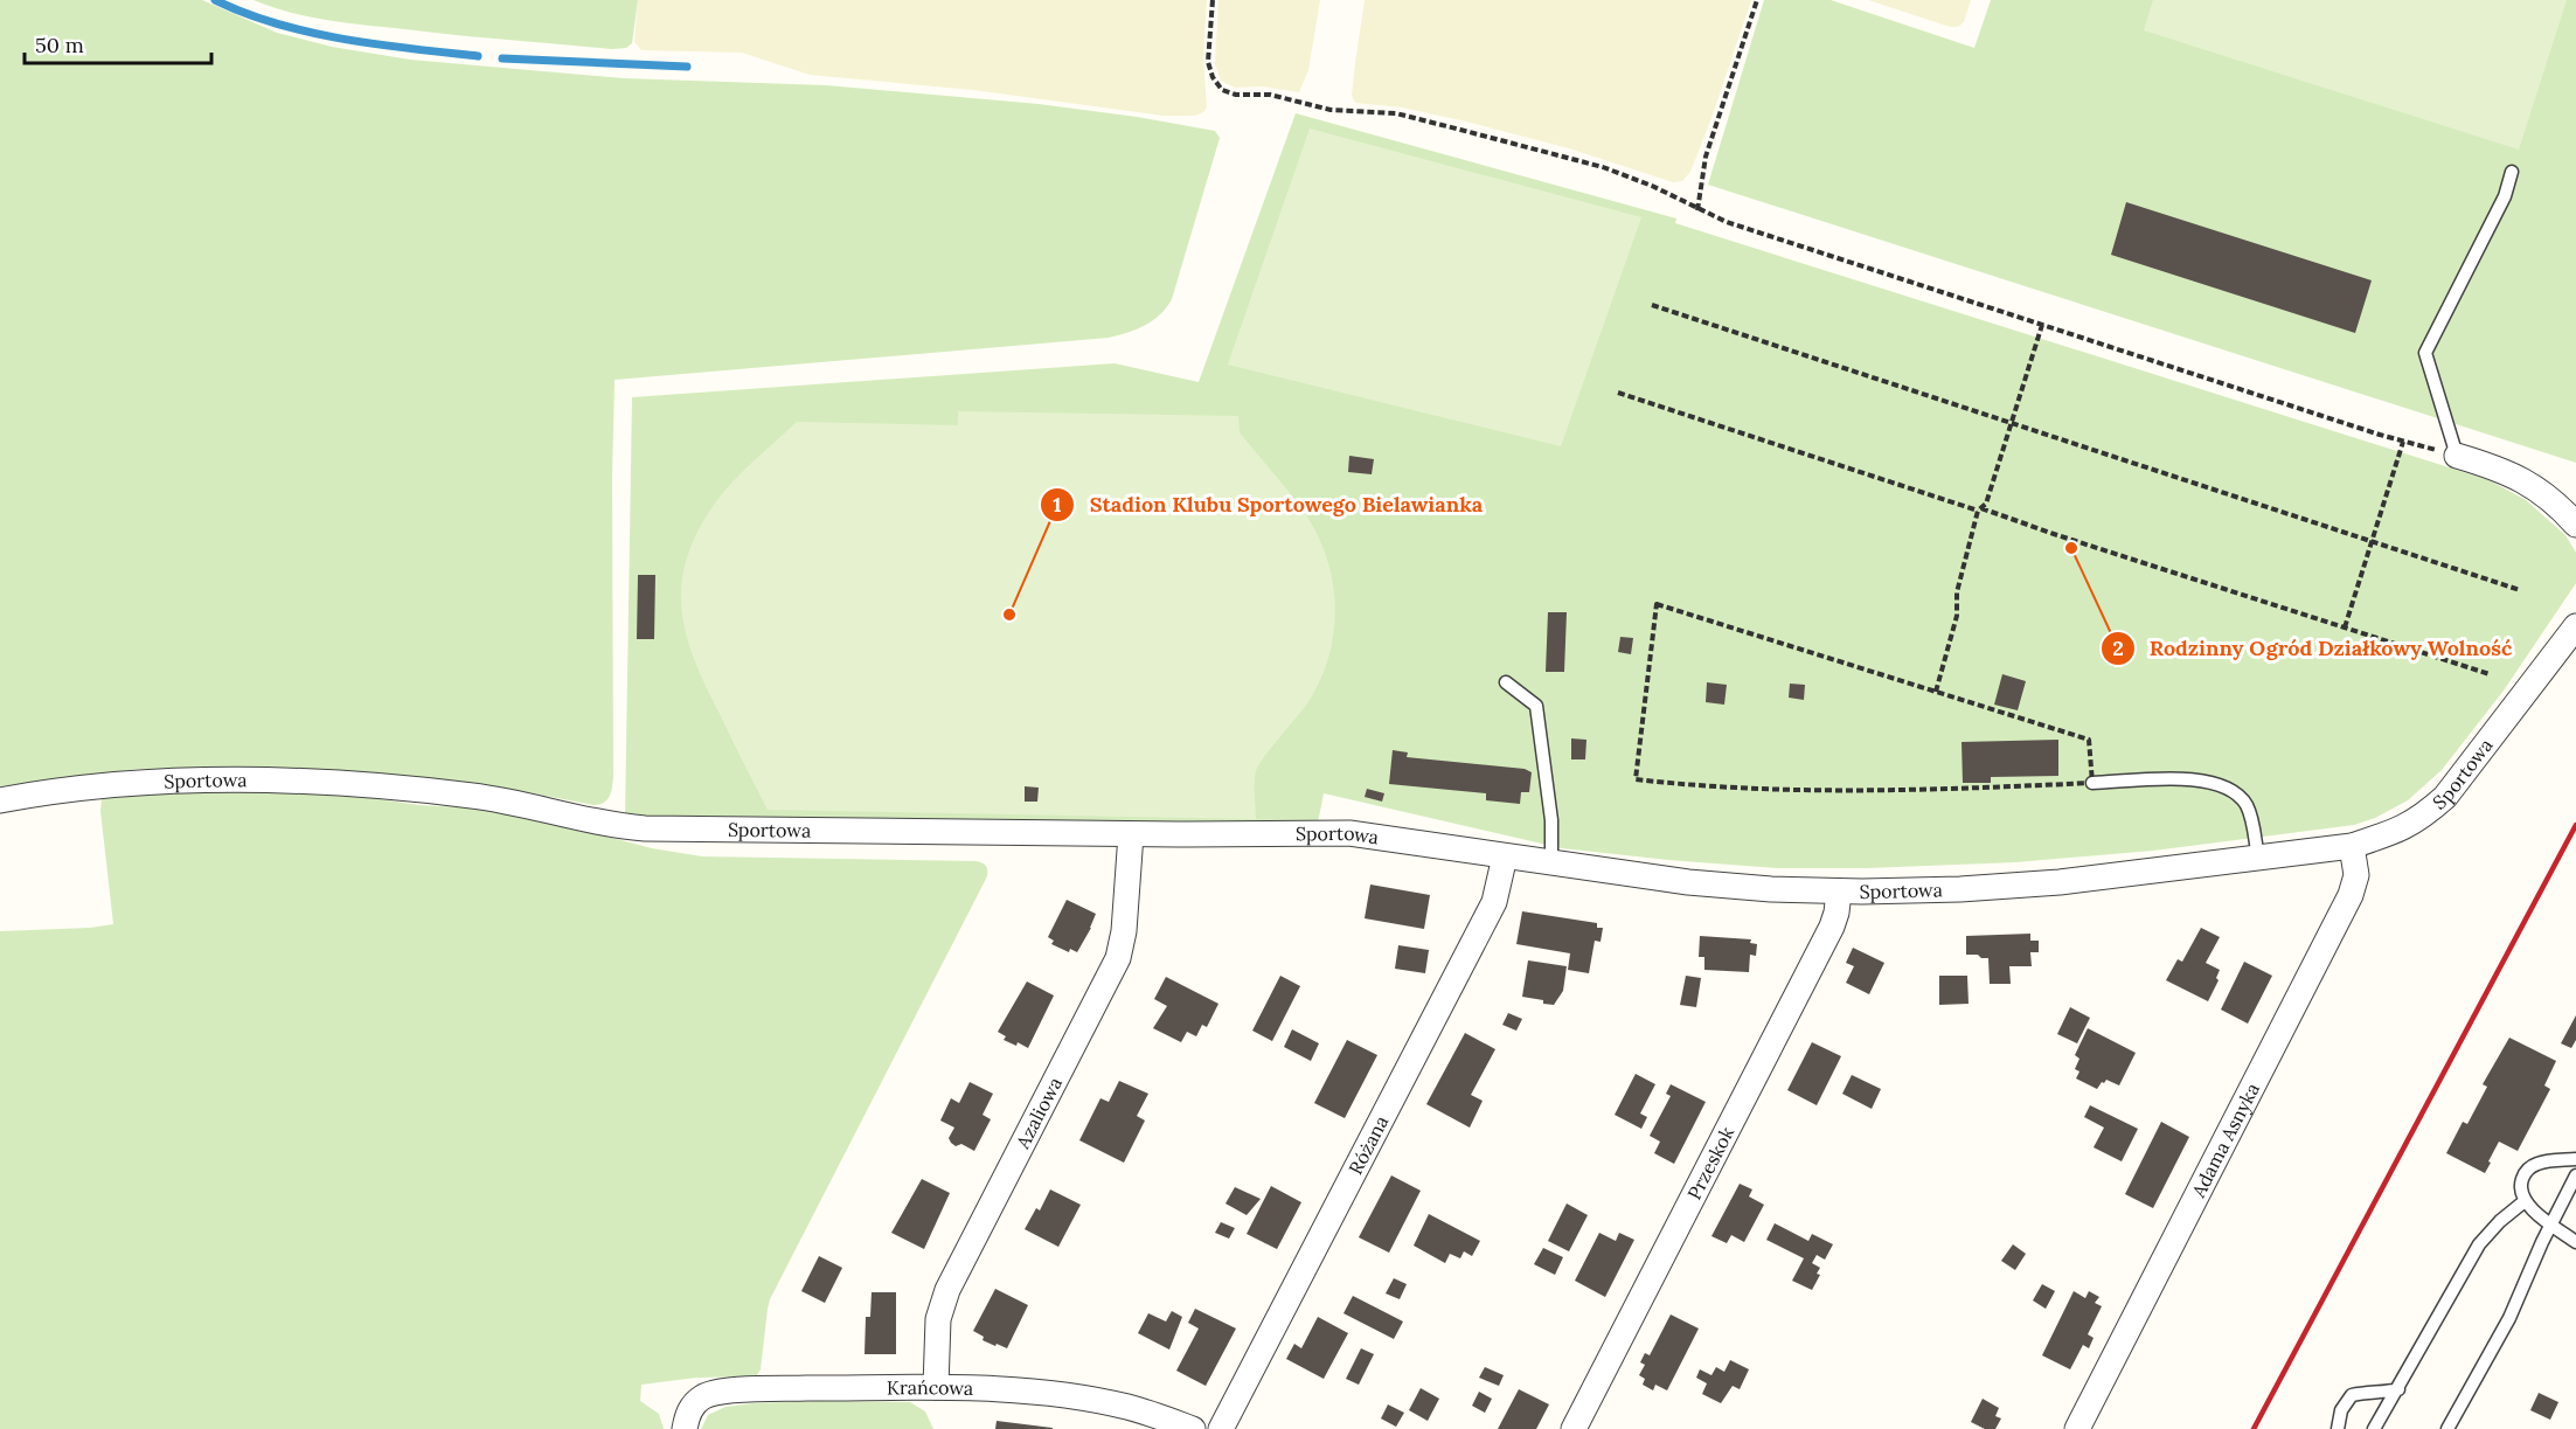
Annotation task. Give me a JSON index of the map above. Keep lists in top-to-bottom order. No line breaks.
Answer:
{"streets":{"street":["Sportowa","Azaliowa","Adama Asnyka","Różana","Przeskok","Krańcowa"]},"crossings":[["Sportowa","Azaliowa"],["Sportowa","Adama Asnyka"],["Sportowa","Różana"],["Sportowa","Przeskok"],["Azaliowa","Krańcowa"]],"places":["Rodzinny Ogród Działkowy Wolność","Stadion Klubu Sportowego Bielawianka"],"scale_bar":"50 m"}
